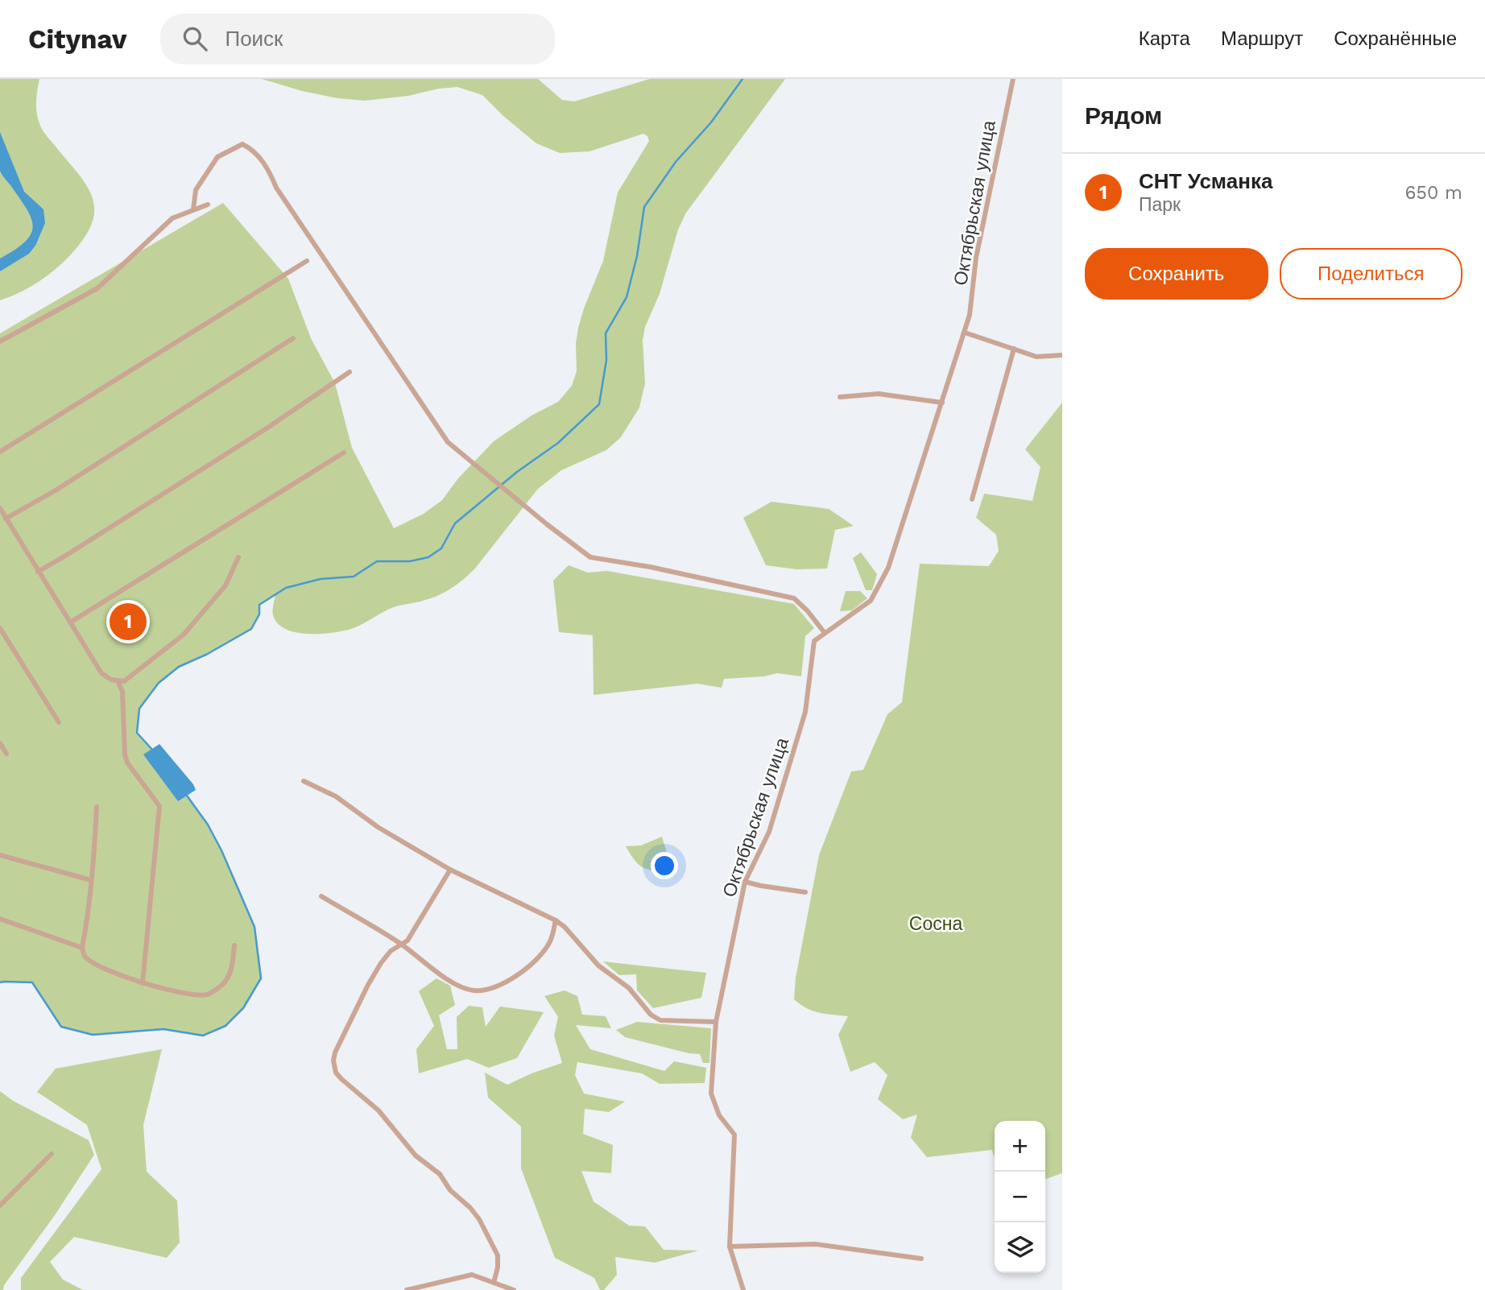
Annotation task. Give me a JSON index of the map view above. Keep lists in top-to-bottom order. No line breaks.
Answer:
{"streets":{"street":["Октябрьская улица"]},"parks":["Сосна"],"page":{"header":"Citynav","search":"Поиск","nav":["Карта","Маршрут","Сохранённые"],"heading":"Рядом","list":[{"mark":"1","name":"СНТ Усманка","note":"Парк","value":"650 m"}],"buttons":["Сохранить","Поделиться"],"pins":"1","map_buttons":["+","−"]}}
